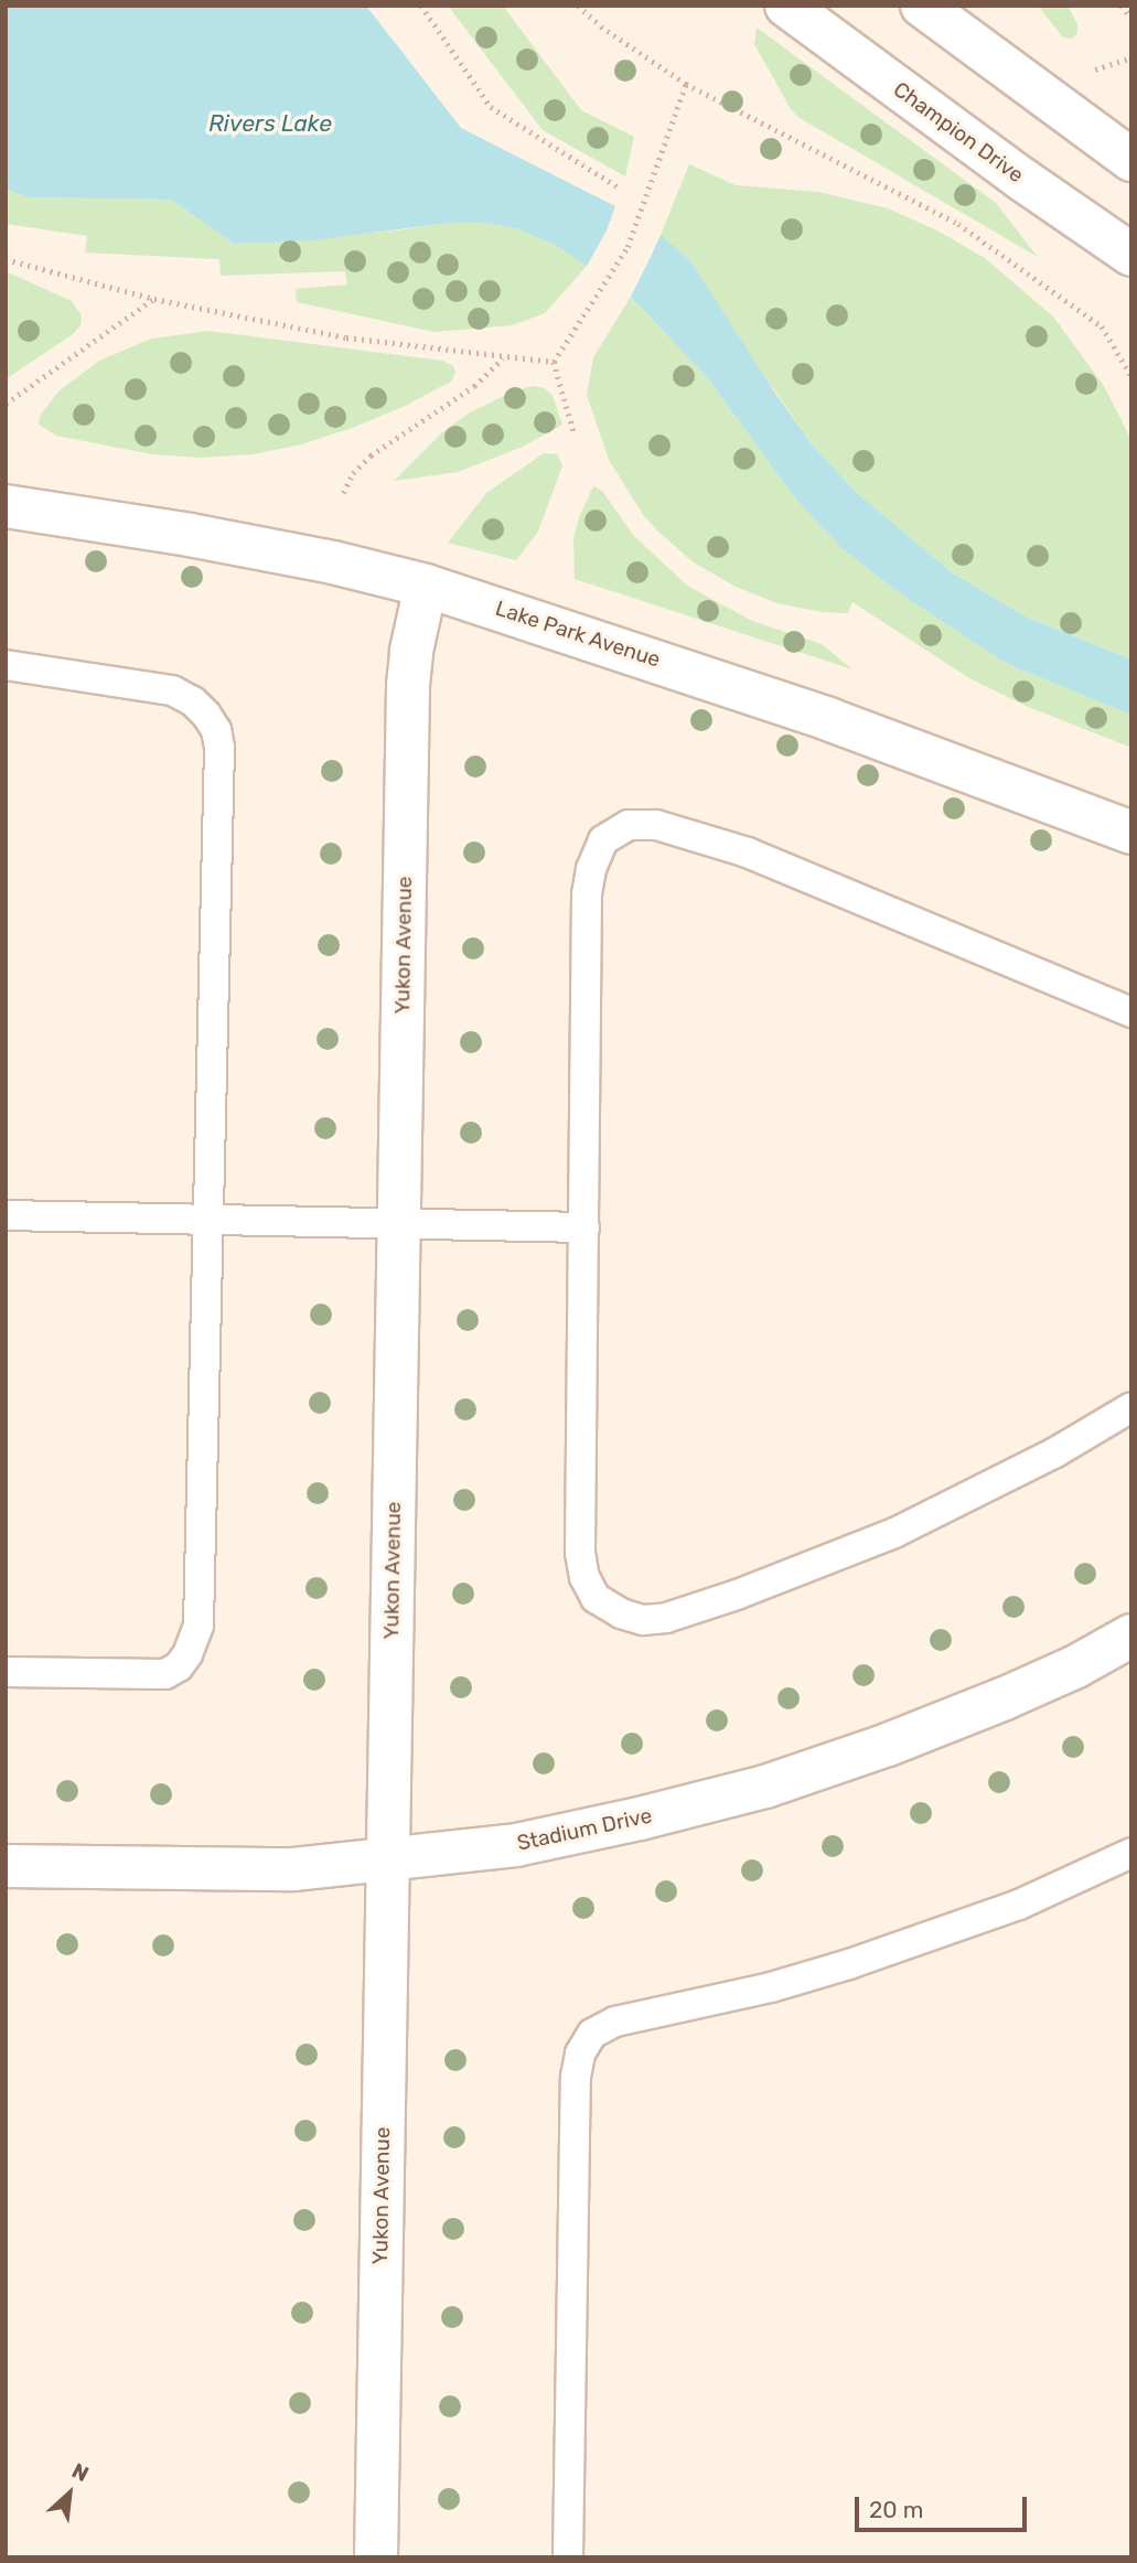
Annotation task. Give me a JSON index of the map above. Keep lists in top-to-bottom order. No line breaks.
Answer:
{"streets":{"street":["Champion Drive","Lake Park Avenue","Yukon Avenue","Stadium Drive"]},"crossings":[["Lake Park Avenue","Yukon Avenue"],["Yukon Avenue","Stadium Drive"]],"water":["Rivers Lake"],"scale_bar":"20 m","north":"top right"}
